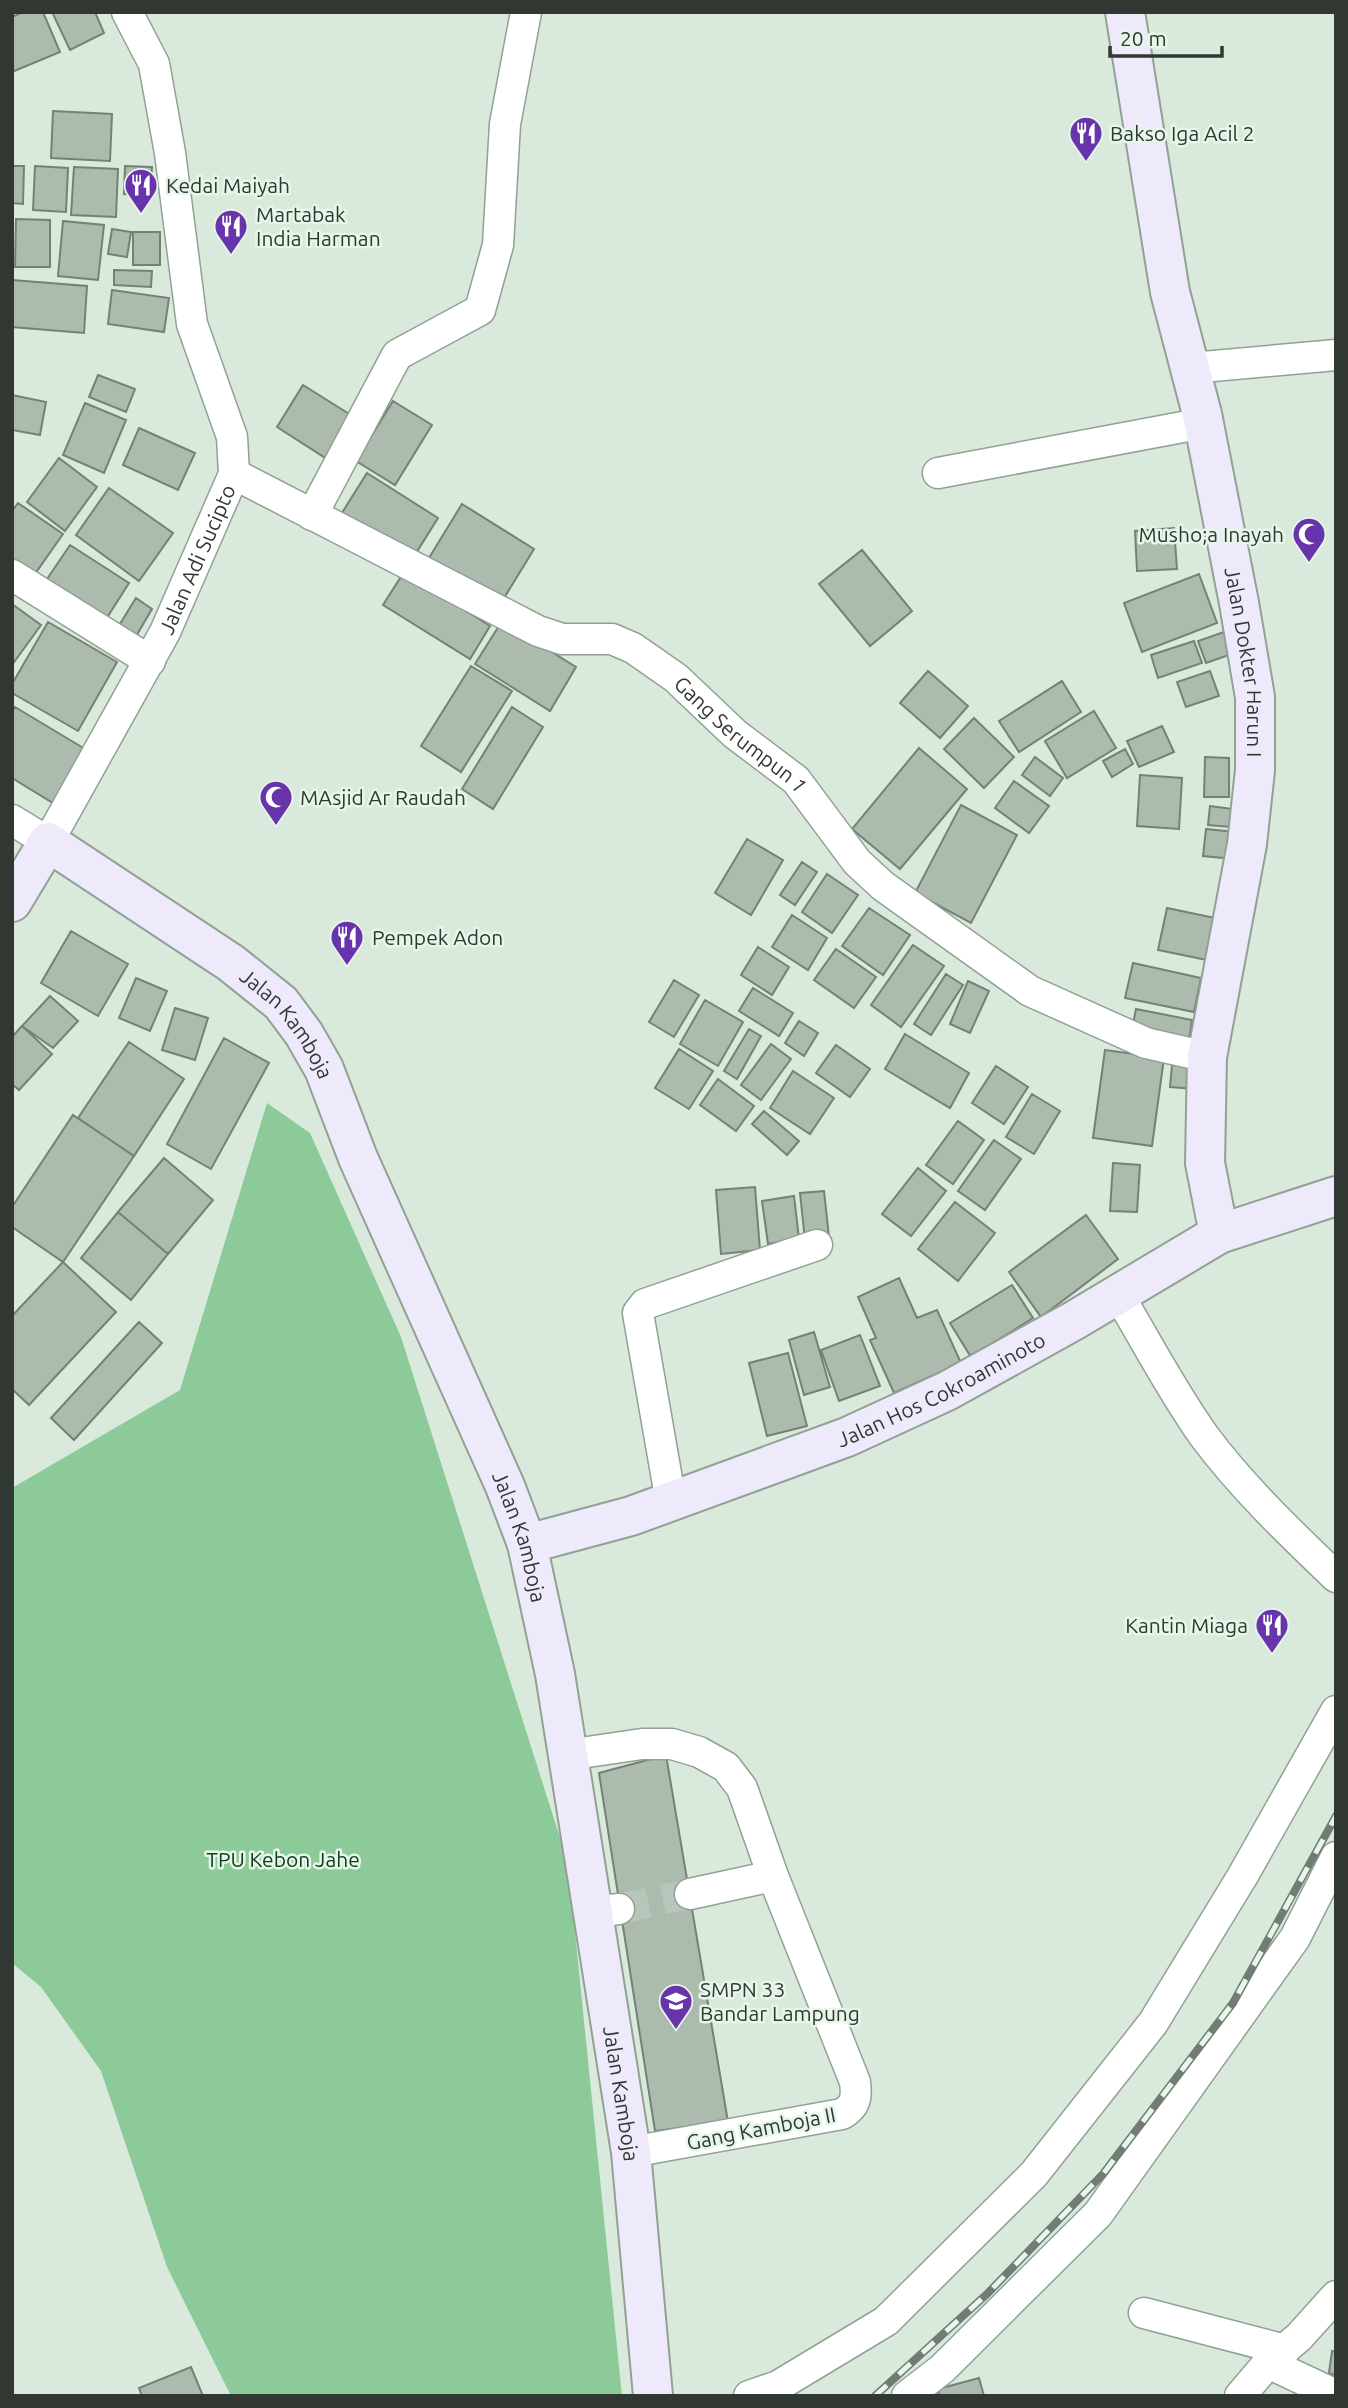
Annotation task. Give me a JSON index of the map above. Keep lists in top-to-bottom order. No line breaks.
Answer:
{"streets":{"street":["Jalan Adi Sucipto","Jalan Dokter Harun I","Gang Serumpun 1","Jalan Kamboja","Jalan Hos Cokroaminoto","Gang Kamboja II"]},"crossings":[["Jalan Adi Sucipto","Gang Serumpun 1"],["Jalan Adi Sucipto","Jalan Kamboja"],["Jalan Dokter Harun I","Gang Serumpun 1"],["Jalan Dokter Harun I","Jalan Hos Cokroaminoto"],["Jalan Kamboja","Jalan Hos Cokroaminoto"],["Jalan Kamboja","Gang Kamboja II"]],"parks":["TPU Kebon Jahe"],"places":{"restaurant":["Bakso Iga Acil 2","Kedai Maiyah","Martabak India Harman","Pempek Adon","Kantin Miaga"],"mosque":["Musho;a Inayah","MAsjid Ar Raudah"],"school or university":["SMPN 33 Bandar Lampung"]},"scale_bar":"20 m"}
